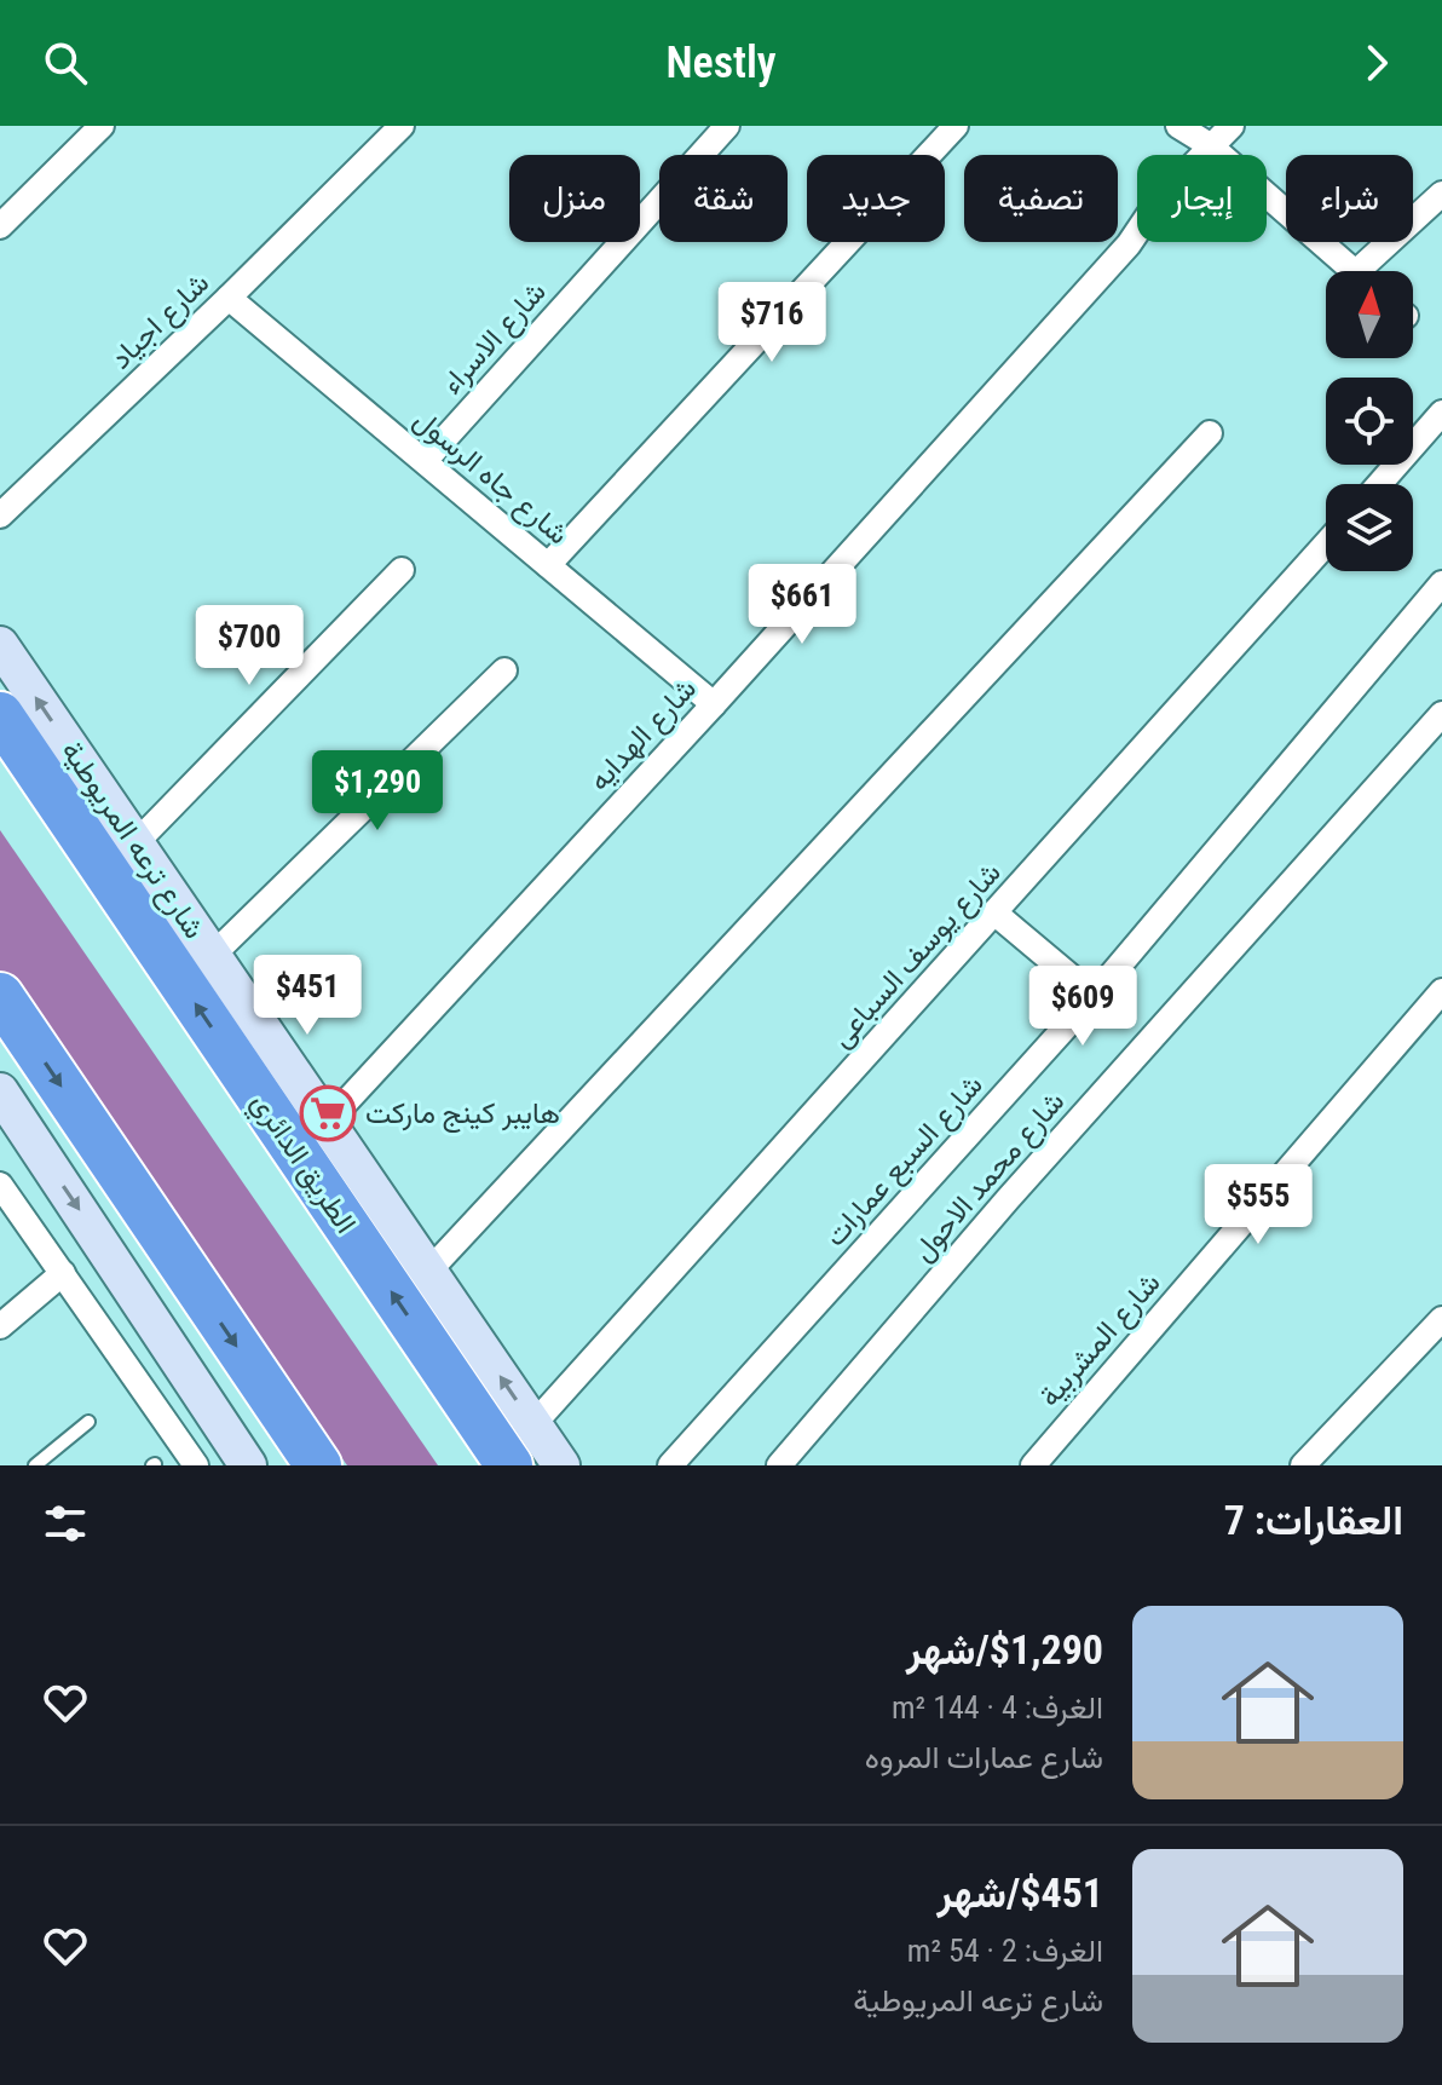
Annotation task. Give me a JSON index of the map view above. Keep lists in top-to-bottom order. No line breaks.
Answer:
{"streets":{"highway":["الطريق الدائري"],"main road":["شارع ترعه المريوطية"],"street":["شارع اجياد","شارع الاسراء","شارع جاه الرسول","شارع الهدايه","شارع يوسف السباعى","شارع السبع عمارات","شارع محمد الاحول","شارع المشربية"]},"crossings":[["شارع اجياد","شارع جاه الرسول"],["شارع الاسراء","شارع جاه الرسول"],["شارع جاه الرسول","شارع الهدايه"],["شارع الهدايه","شارع ترعه المريوطية"],["شارع ترعه المريوطية","شارع يوسف السباعى"]],"one_way":["شارع ترعه المريوطية"],"places":{"supermarket":["هايبر كينج ماركت"]},"north":"top","page":{"header":"Nestly","chip":["شراء","إيجار","تصفية","جديد","شقة","منزل"],"price":["$716","$661","$700","$1,290","$451","$609","$555"],"heading":"العقارات: 7","list":[{"name":"$1,290/شهر","note":"الغرف: 4 · 144 m² · شارع عمارات المروه"},{"name":"$451/شهر","note":"الغرف: 2 · 54 m² · شارع ترعه المريوطية"}]}}
